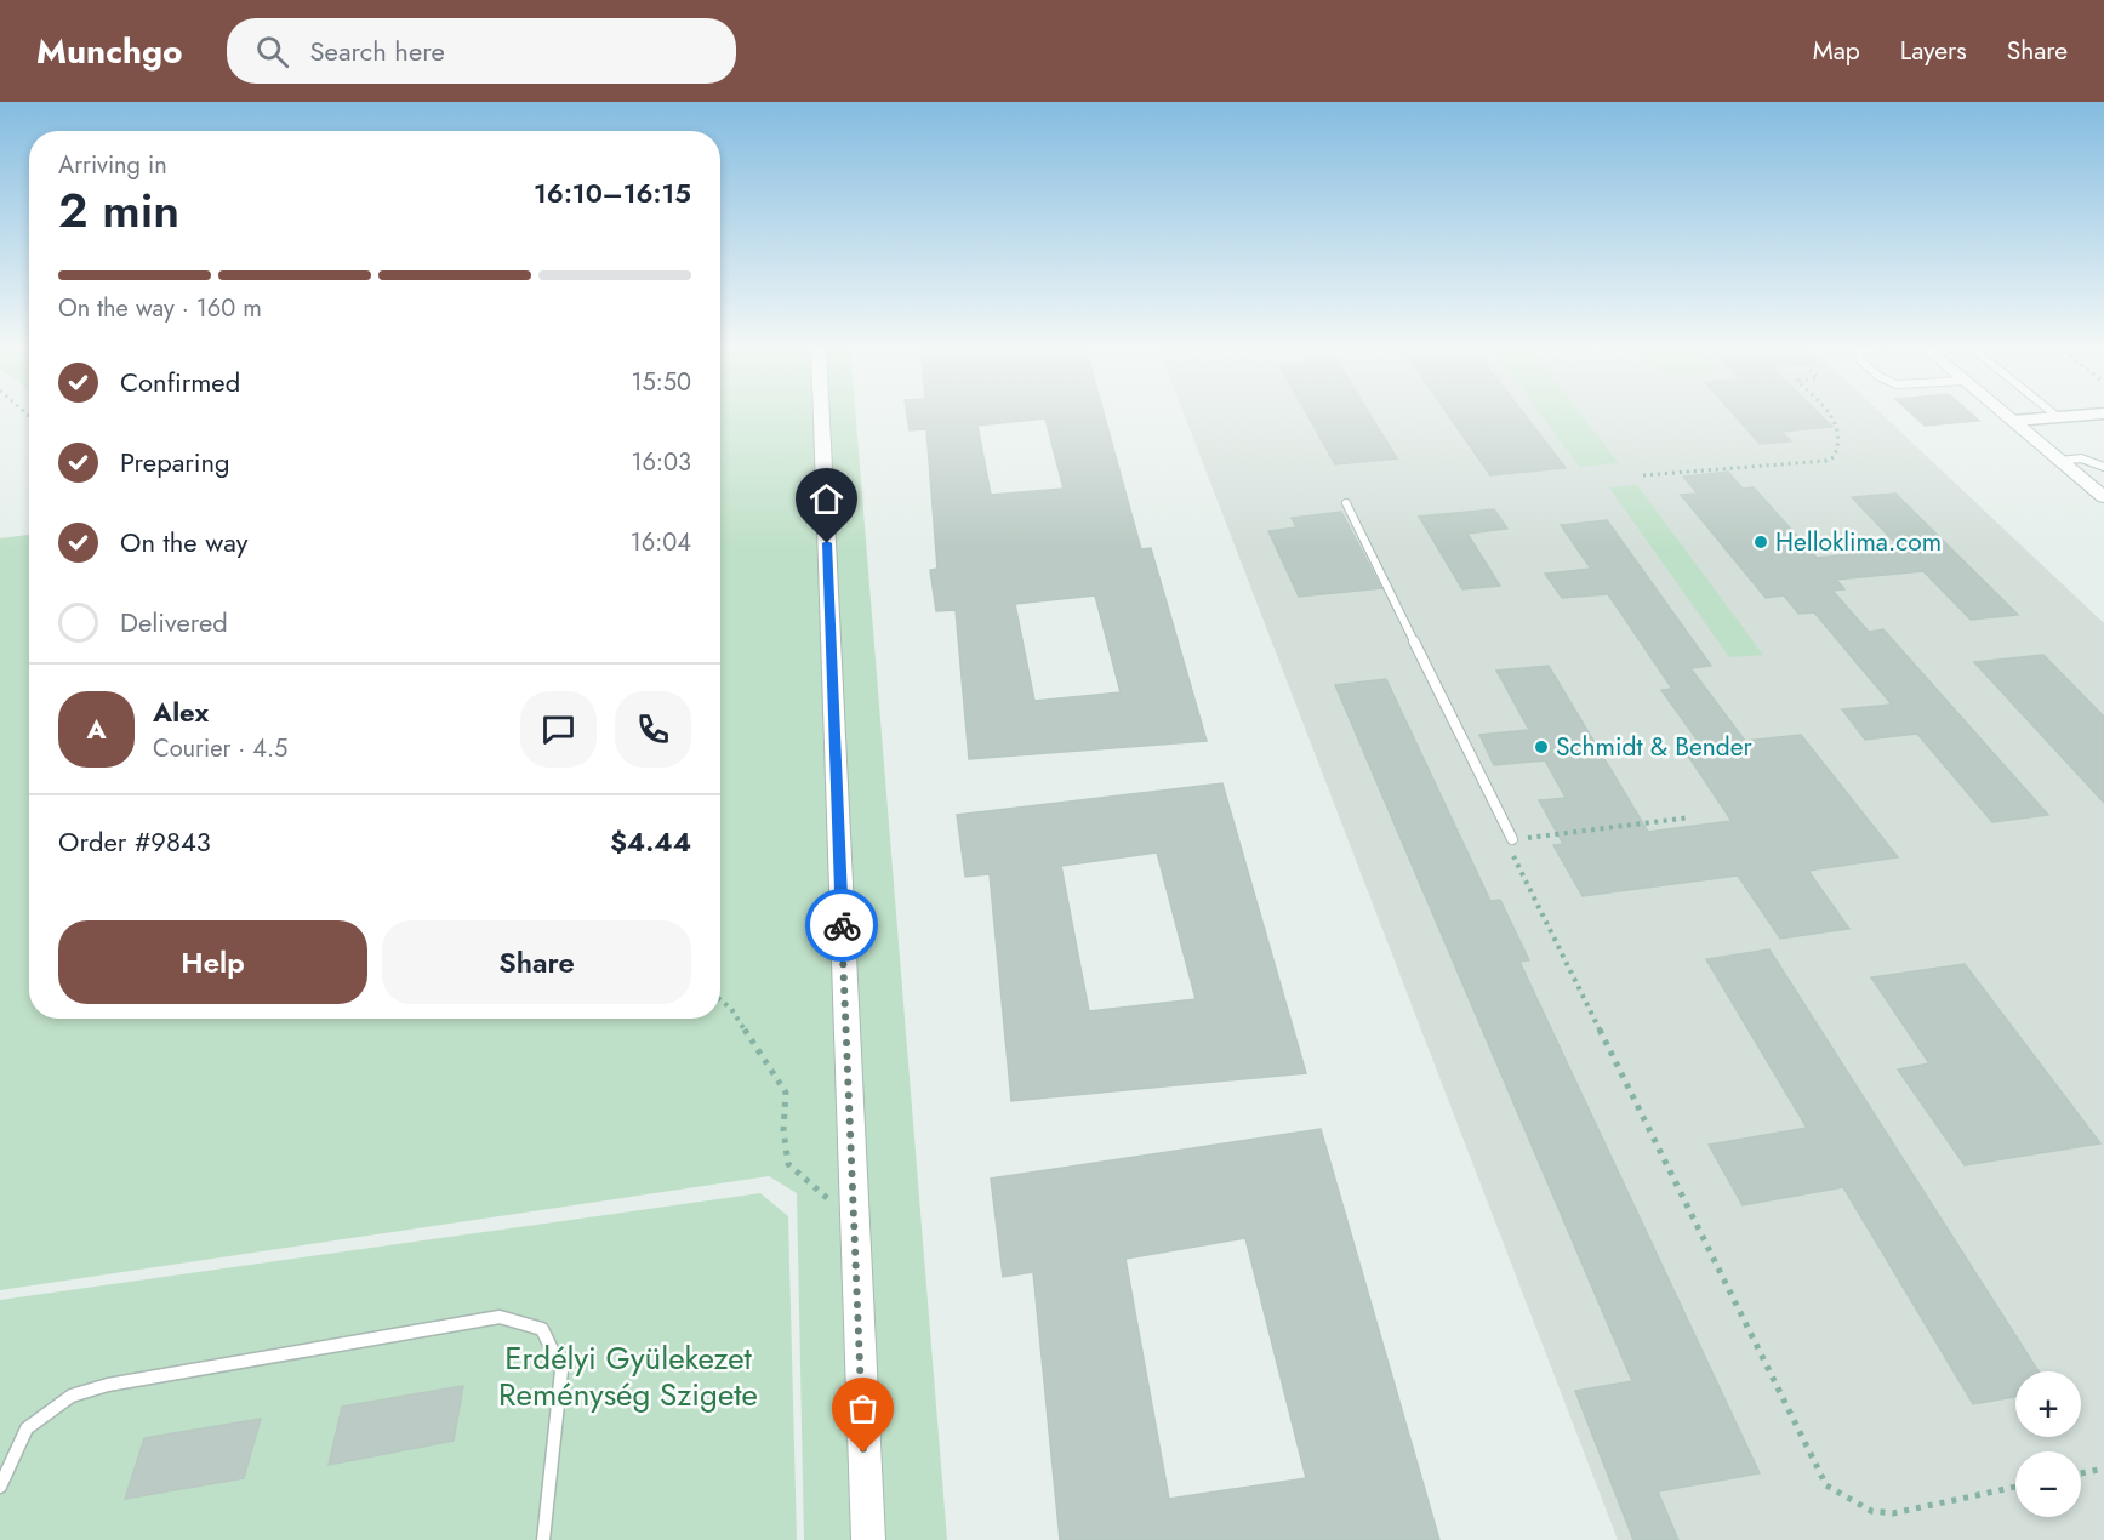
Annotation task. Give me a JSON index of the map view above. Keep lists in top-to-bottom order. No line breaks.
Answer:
{"parks":["Erdélyi Gyülekezet Reménység Szigete"],"places":["Helloklima.com","Schmidt & Bender"],"page":{"header":"Munchgo","search":"Search here","nav":["Map","Layers","Share"],"heading":["2 min","Arriving in","16:10–16:15"],"panel":["Alex","Courier · 4.5","Order #9843","$4.44"],"bar":"On the way · 160 m","list":[["Confirmed","15:50"],["Preparing","16:03"],["On the way","16:04"],"Delivered"],"round":"A","buttons":["Help","Share"],"map_buttons":["+","−"]}}
